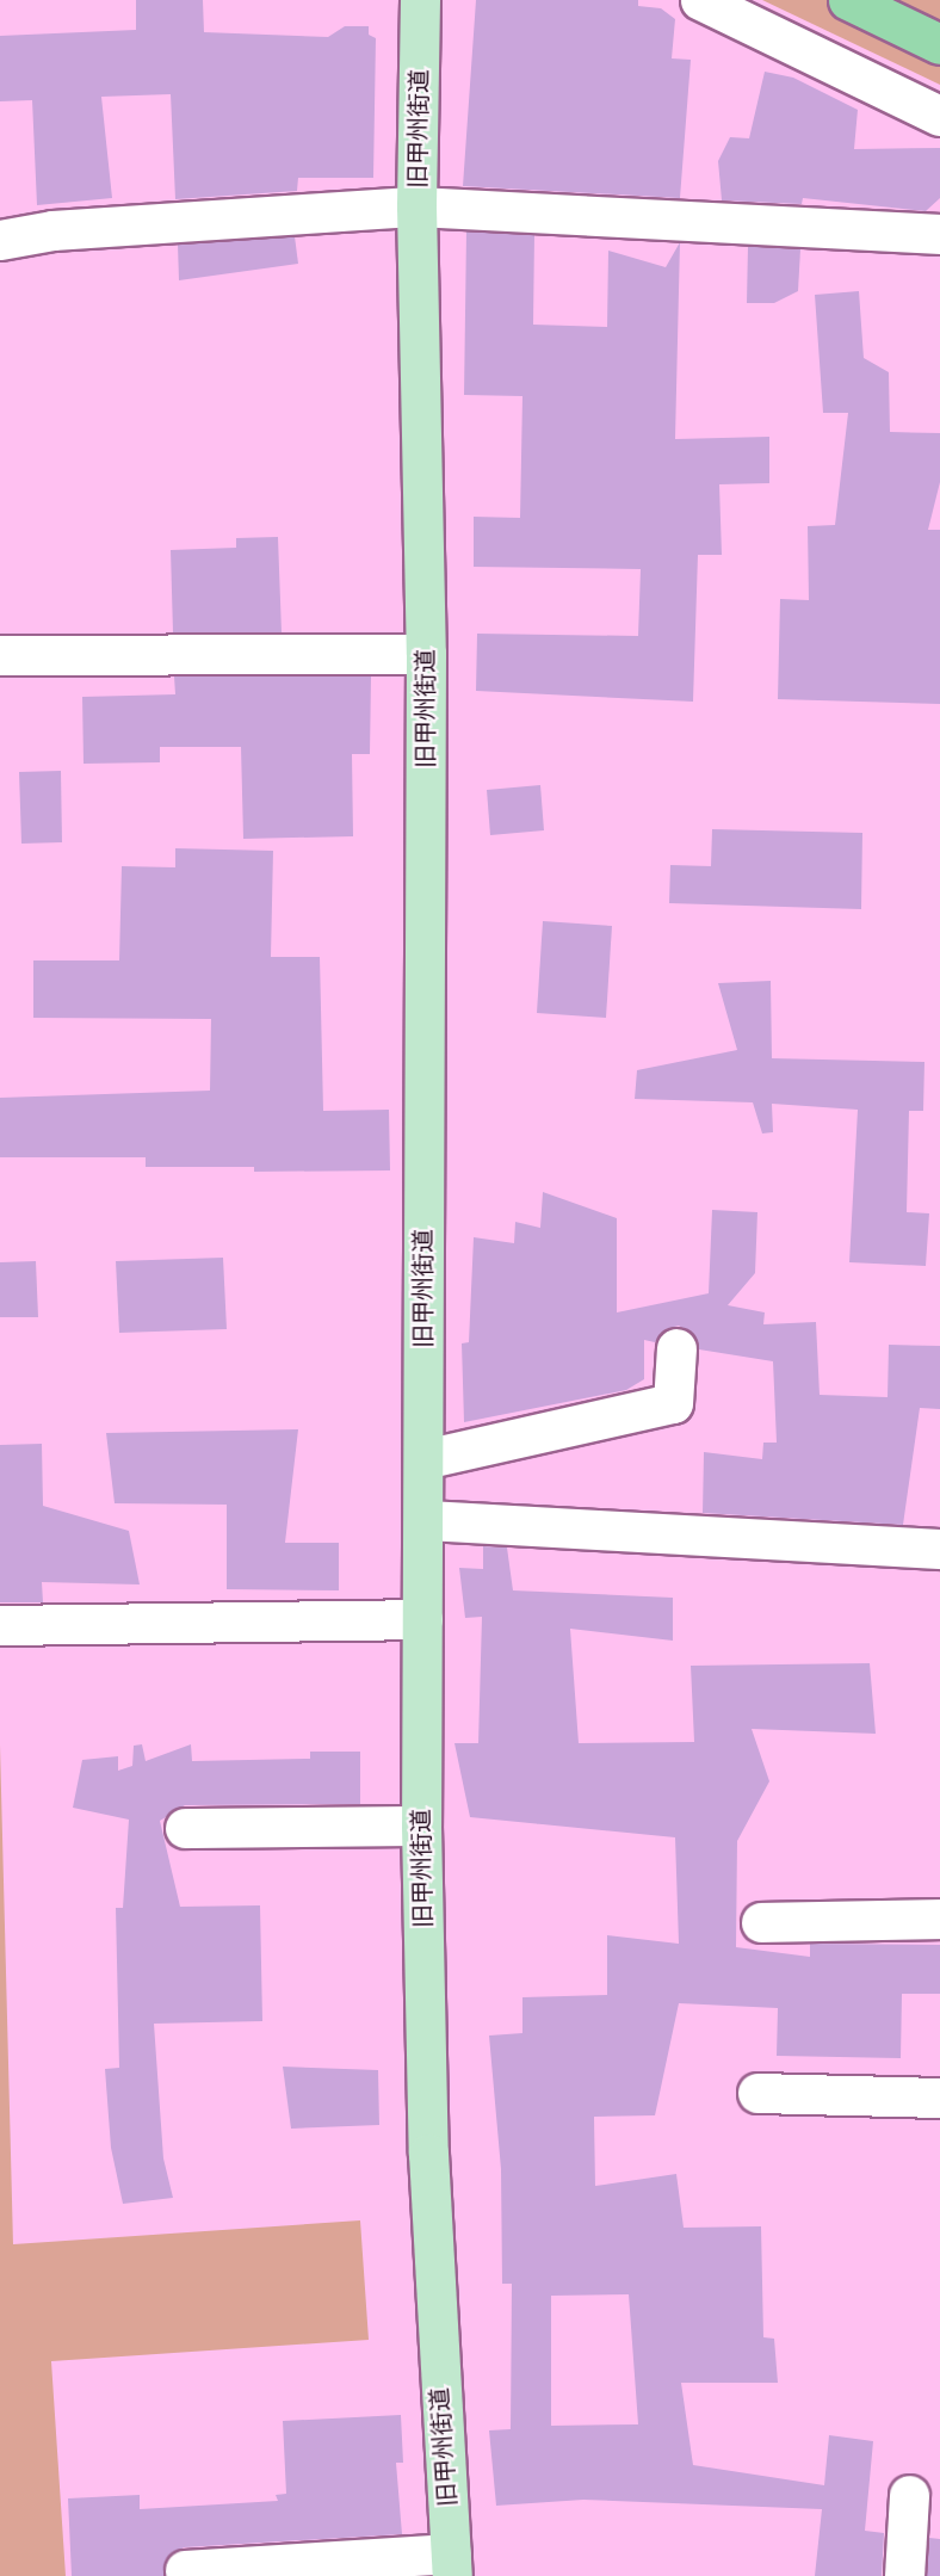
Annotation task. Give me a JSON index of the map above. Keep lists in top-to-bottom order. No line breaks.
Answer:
{"streets":{"main road":["旧甲州街道"]}}
